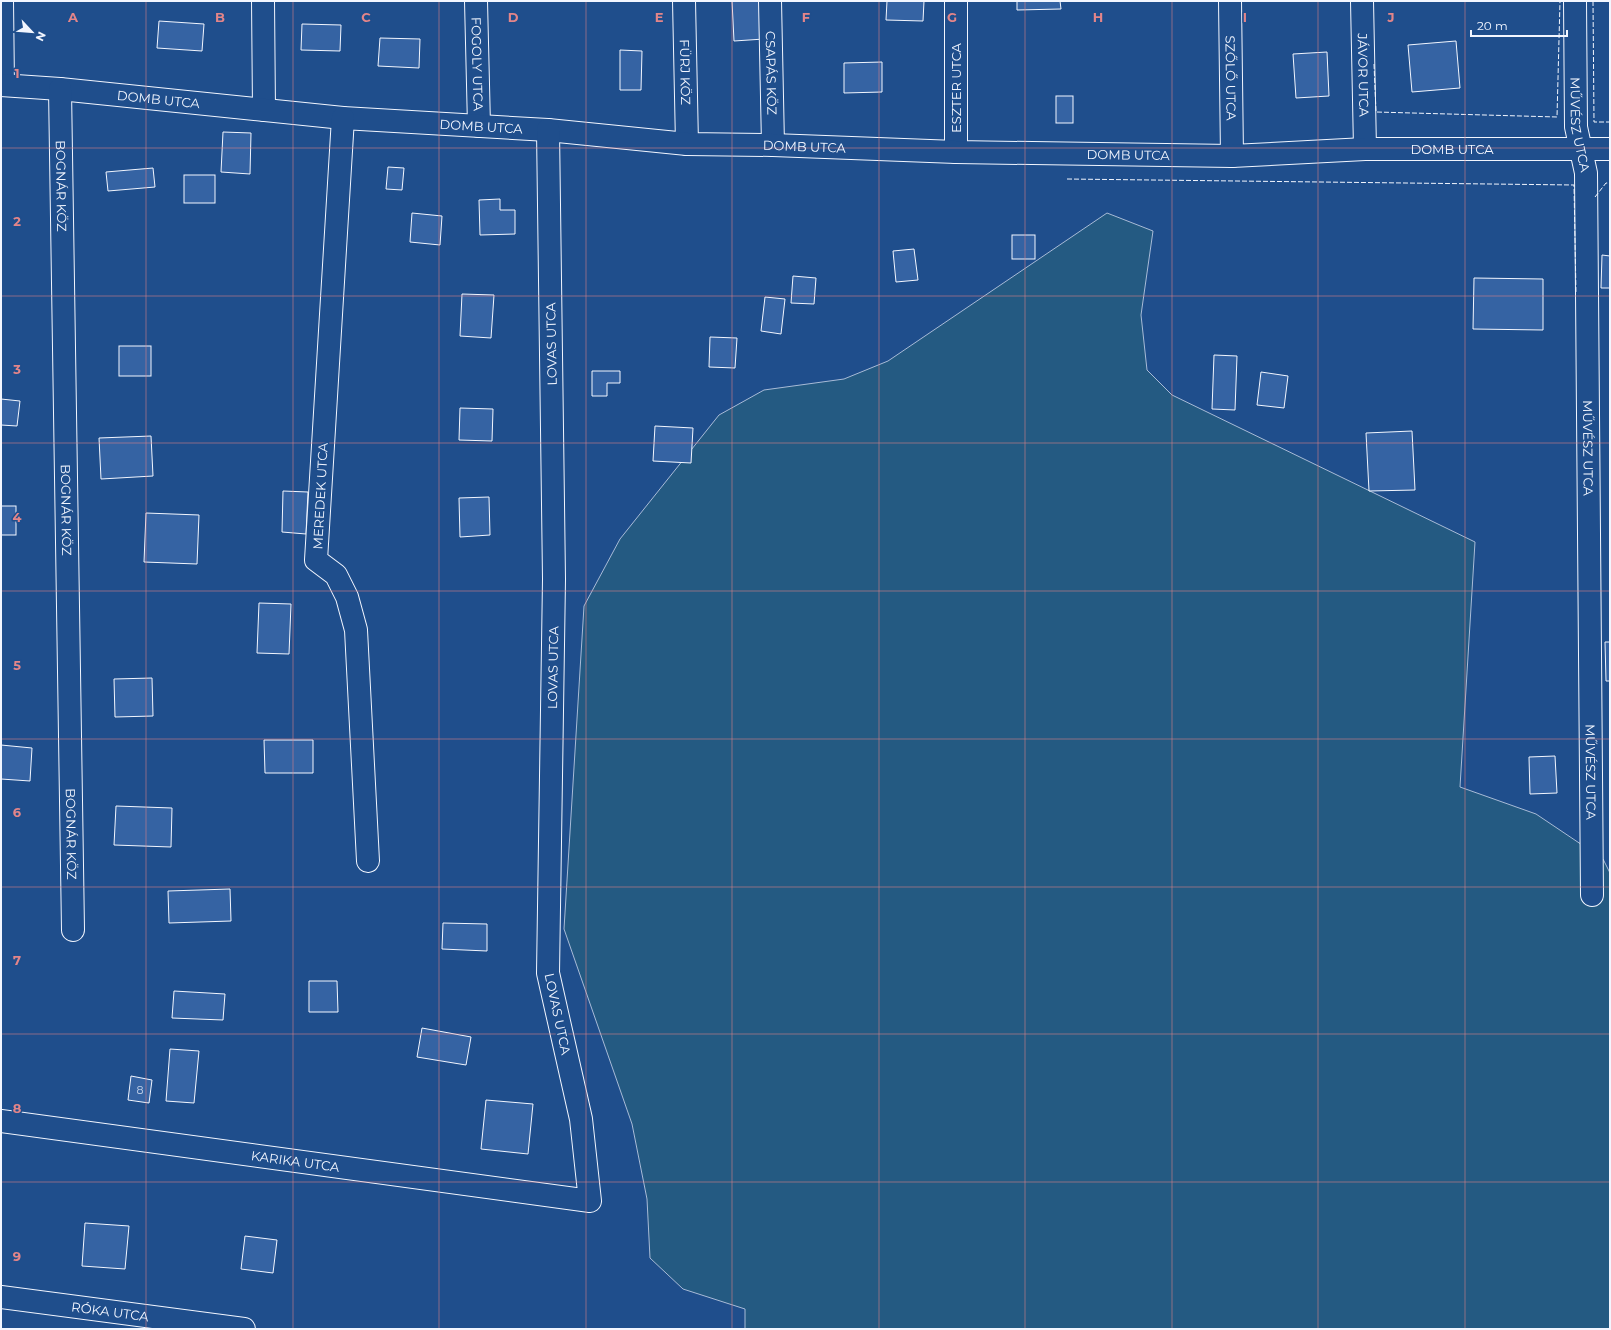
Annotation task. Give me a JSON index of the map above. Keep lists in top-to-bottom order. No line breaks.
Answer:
{"streets":{"street":["FOGOLY UTCA","FÜRJ KÖZ","CSAPÁS KÖZ","JÁVOR UTCA","SZŐLŐ UTCA","ESZTER UTCA","DOMB UTCA","MŰVÉSZ UTCA","BOGNÁR KÖZ","LOVAS UTCA","MEREDEK UTCA","KARIKA UTCA","RÓKA UTCA"]},"crossings":[["FOGOLY UTCA","DOMB UTCA"],["FÜRJ KÖZ","DOMB UTCA"],["CSAPÁS KÖZ","DOMB UTCA"],["JÁVOR UTCA","DOMB UTCA"],["SZŐLŐ UTCA","DOMB UTCA"],["ESZTER UTCA","DOMB UTCA"],["DOMB UTCA","MŰVÉSZ UTCA"],["DOMB UTCA","BOGNÁR KÖZ"],["DOMB UTCA","LOVAS UTCA"],["DOMB UTCA","MEREDEK UTCA"],["LOVAS UTCA","KARIKA UTCA"]],"house_numbers":["8"],"scale_bar":"20 m","north":"bottom right","grid":{"columns":["A","B","C","D","E","F","G","H","I","J"],"rows":["1","2","3","4","5","6","7","8","9"]}}
